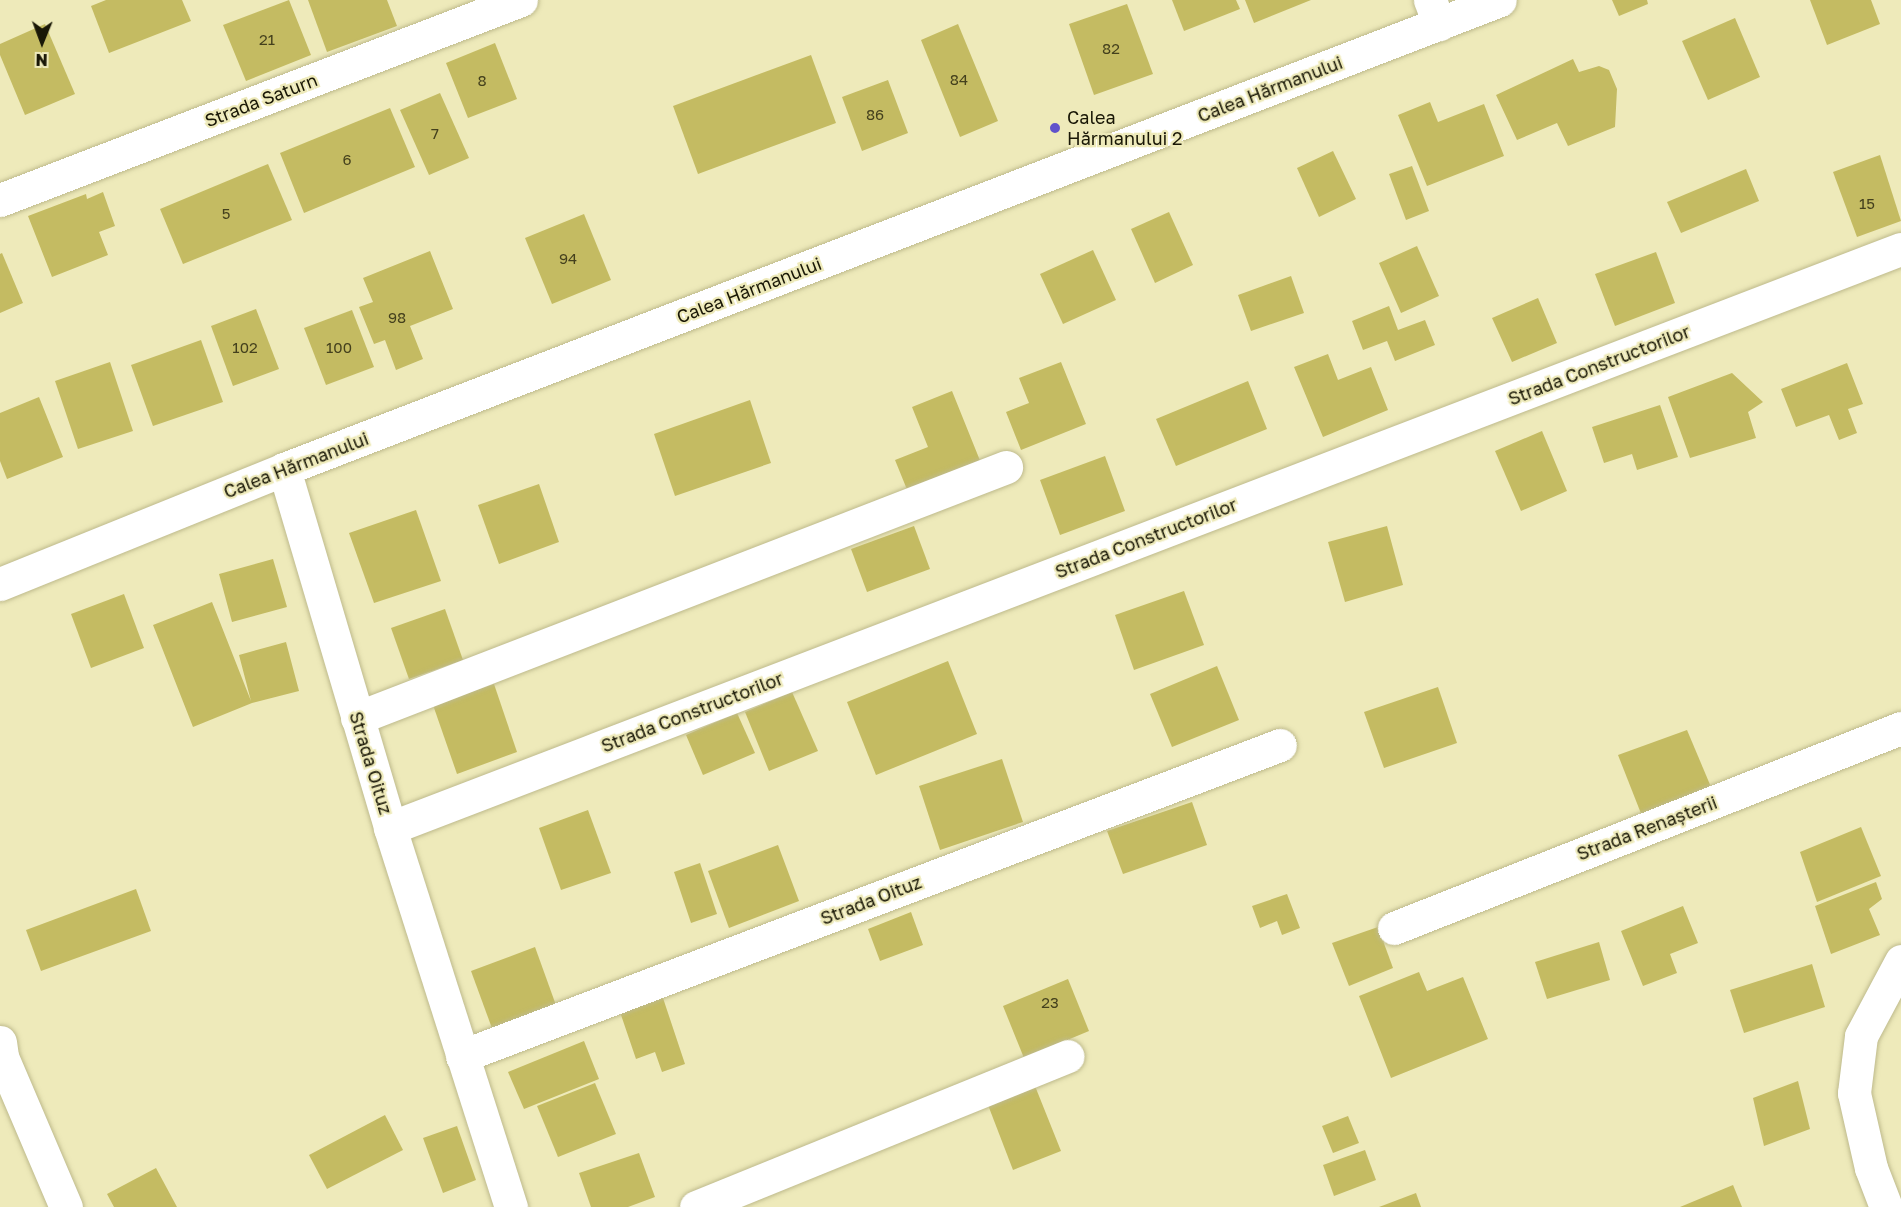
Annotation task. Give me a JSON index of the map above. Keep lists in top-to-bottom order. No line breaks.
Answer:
{"streets":{"street":["Calea Hărmanului","Strada Saturn","Strada Constructorilor","Strada Oituz","Strada Renașterii"]},"crossings":[["Calea Hărmanului","Strada Oituz"],["Strada Constructorilor","Strada Oituz"]],"places":["Calea Hărmanului 2"],"house_numbers":["21","82","84","8","86","7","6","15","5","94","98","102","100","23"],"north":"bottom"}
